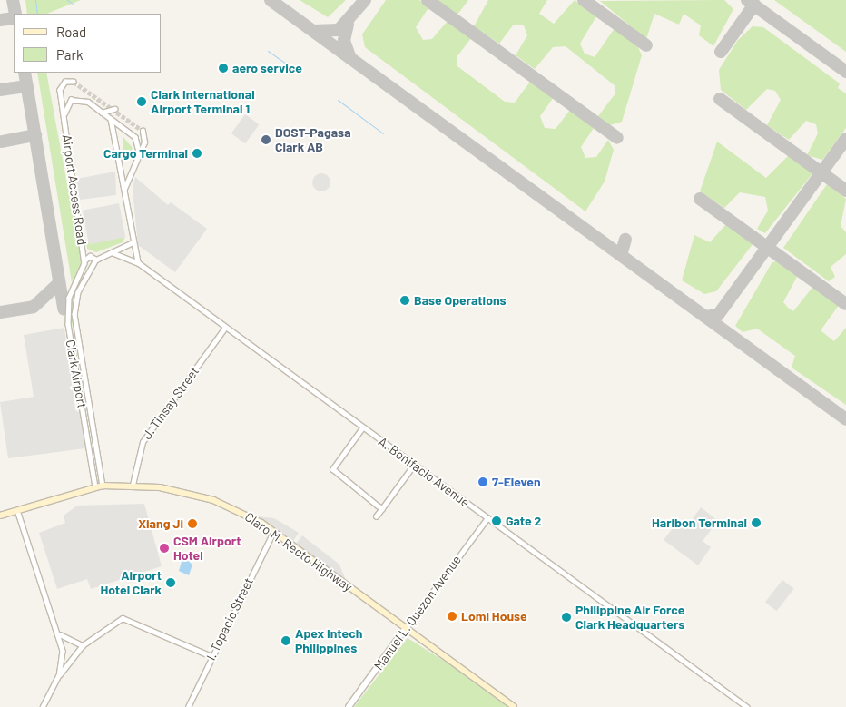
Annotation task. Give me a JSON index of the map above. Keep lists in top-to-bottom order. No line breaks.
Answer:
{"streets":{"main road":["Claro M. Recto Highway"],"street":["Airport Access Road","Clark Airport","J. Tinsay Street","A. Bonifacio Avenue","Manuel L. Quezon Avenue","I. Topacio Street"]},"crossings":[["Airport Access Road","Clark Airport"],["Clark Airport","Claro M. Recto Highway"],["J. Tinsay Street","A. Bonifacio Avenue"],["J. Tinsay Street","Claro M. Recto Highway"],["A. Bonifacio Avenue","Manuel L. Quezon Avenue"],["Claro M. Recto Highway","Manuel L. Quezon Avenue"],["Claro M. Recto Highway","I. Topacio Street"]],"places":["aero service","Clark International Airport Terminal 1","DOST-Pagasa Clark AB","Cargo Terminal","Base Operations","7-Eleven","Gate 2","Haribon Terminal","Xiang Ji","CSM Airport Hotel","Airport Hotel Clark","Lomi House","Philippine Air Force Clark Headquarters","Apex Intech Philippines"],"legend":["Road","Park"]}
